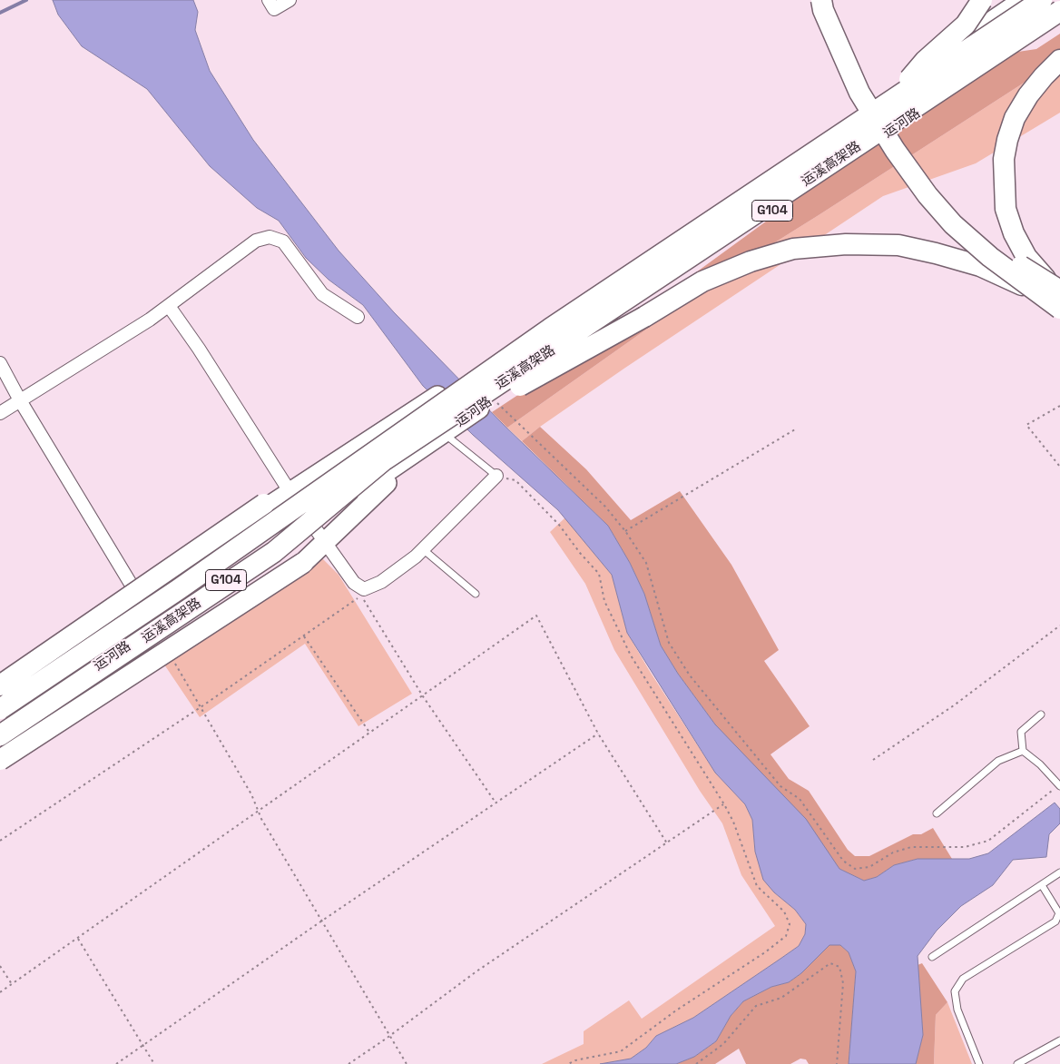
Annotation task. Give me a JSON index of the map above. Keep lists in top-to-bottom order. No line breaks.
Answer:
{"streets":{"highway":["运溪高架路"],"main road":["运河路","G104"]}}
